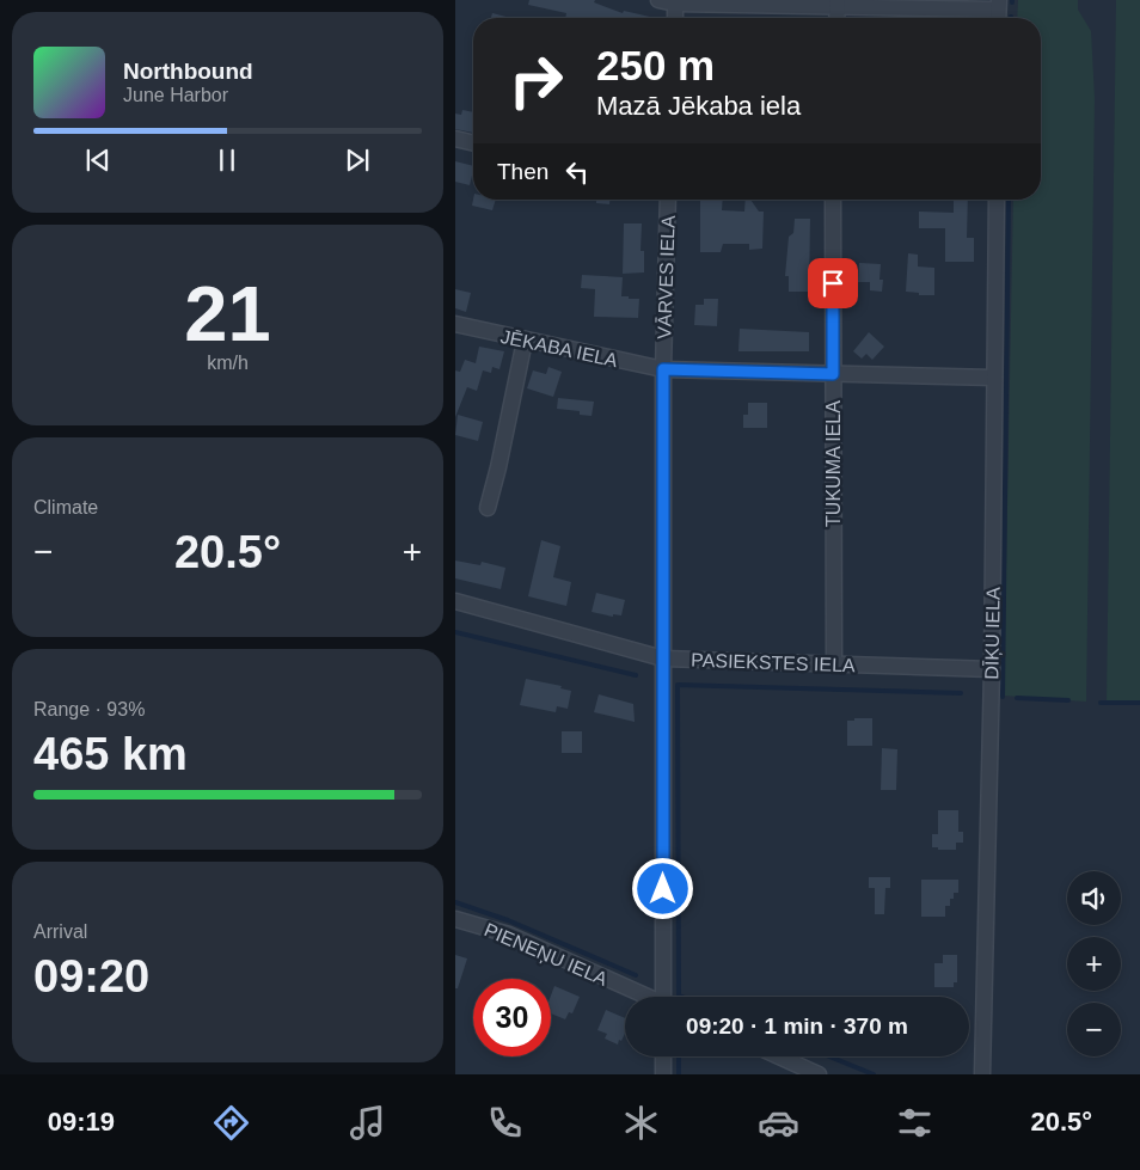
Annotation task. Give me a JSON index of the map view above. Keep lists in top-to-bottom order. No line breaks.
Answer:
{"streets":{"street":["VĀRVES IELA","JĒKABA IELA","TUKUMA IELA","DĪĶU IELA","PASIEKSTES IELA","PIENEŅU IELA"]},"crossings":[["VĀRVES IELA","JĒKABA IELA"],["VĀRVES IELA","PASIEKSTES IELA"],["JĒKABA IELA","TUKUMA IELA"],["JĒKABA IELA","DĪĶU IELA"],["TUKUMA IELA","PASIEKSTES IELA"],["DĪĶU IELA","PASIEKSTES IELA"]],"page":{"turn":["250 m","Mazā Jēkaba iela"],"song":["Northbound","June Harbor"],"then":"Then","tile":[["21","km/h"],"Climate",["Range · 93%","465 km"],["Arrival","09:20"]],"heat":["−","20.5°","+"],"map_buttons":["+","−"],"limit":"30","trip":"09:20 · 1 min · 370 m","tabs":["09:19","20.5°"]}}
